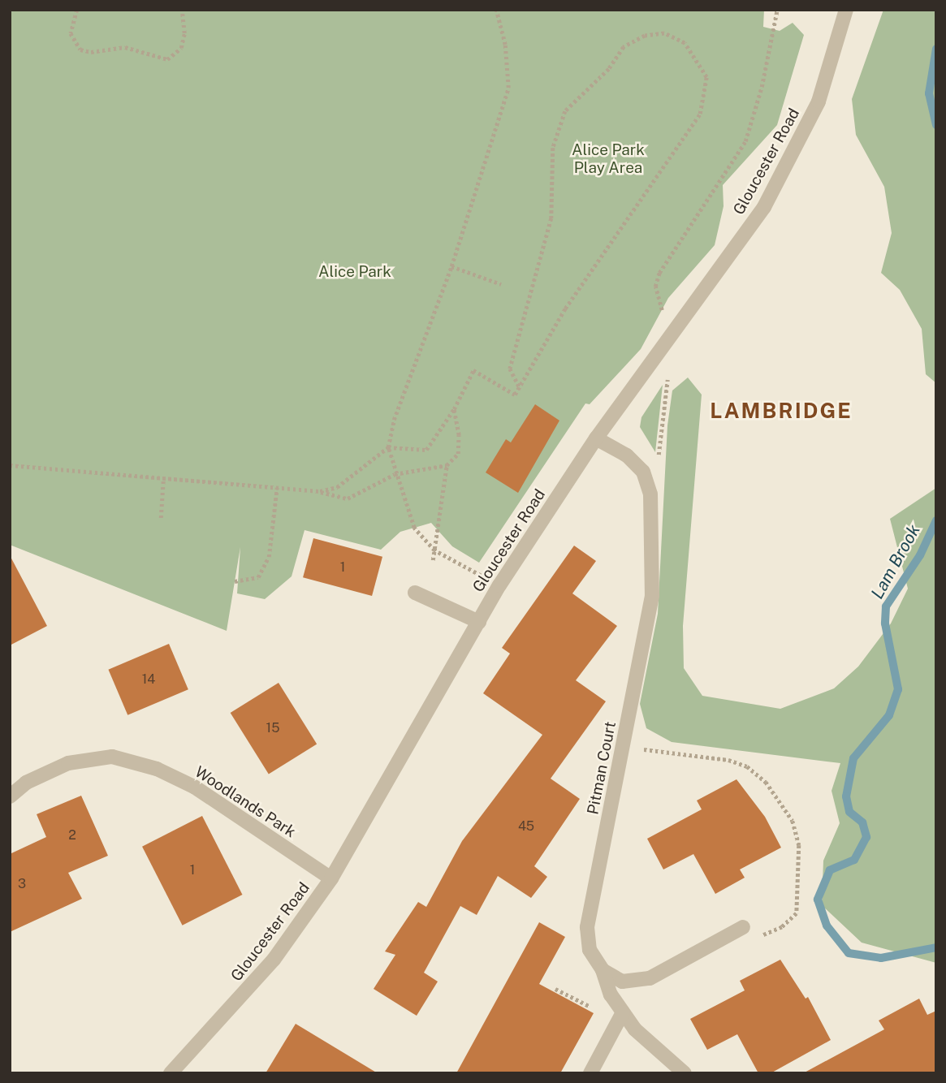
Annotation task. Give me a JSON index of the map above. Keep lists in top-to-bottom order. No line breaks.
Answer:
{"streets":{"street":["Gloucester Road","Pitman Court","Woodlands Park"]},"crossings":[["Gloucester Road","Pitman Court"],["Gloucester Road","Woodlands Park"]],"districts":["LAMBRIDGE"],"water":["Lam Brook"],"parks":["Alice Park Play Area","Alice Park"],"house_numbers":["1","14","15","45","2","1","3"]}
